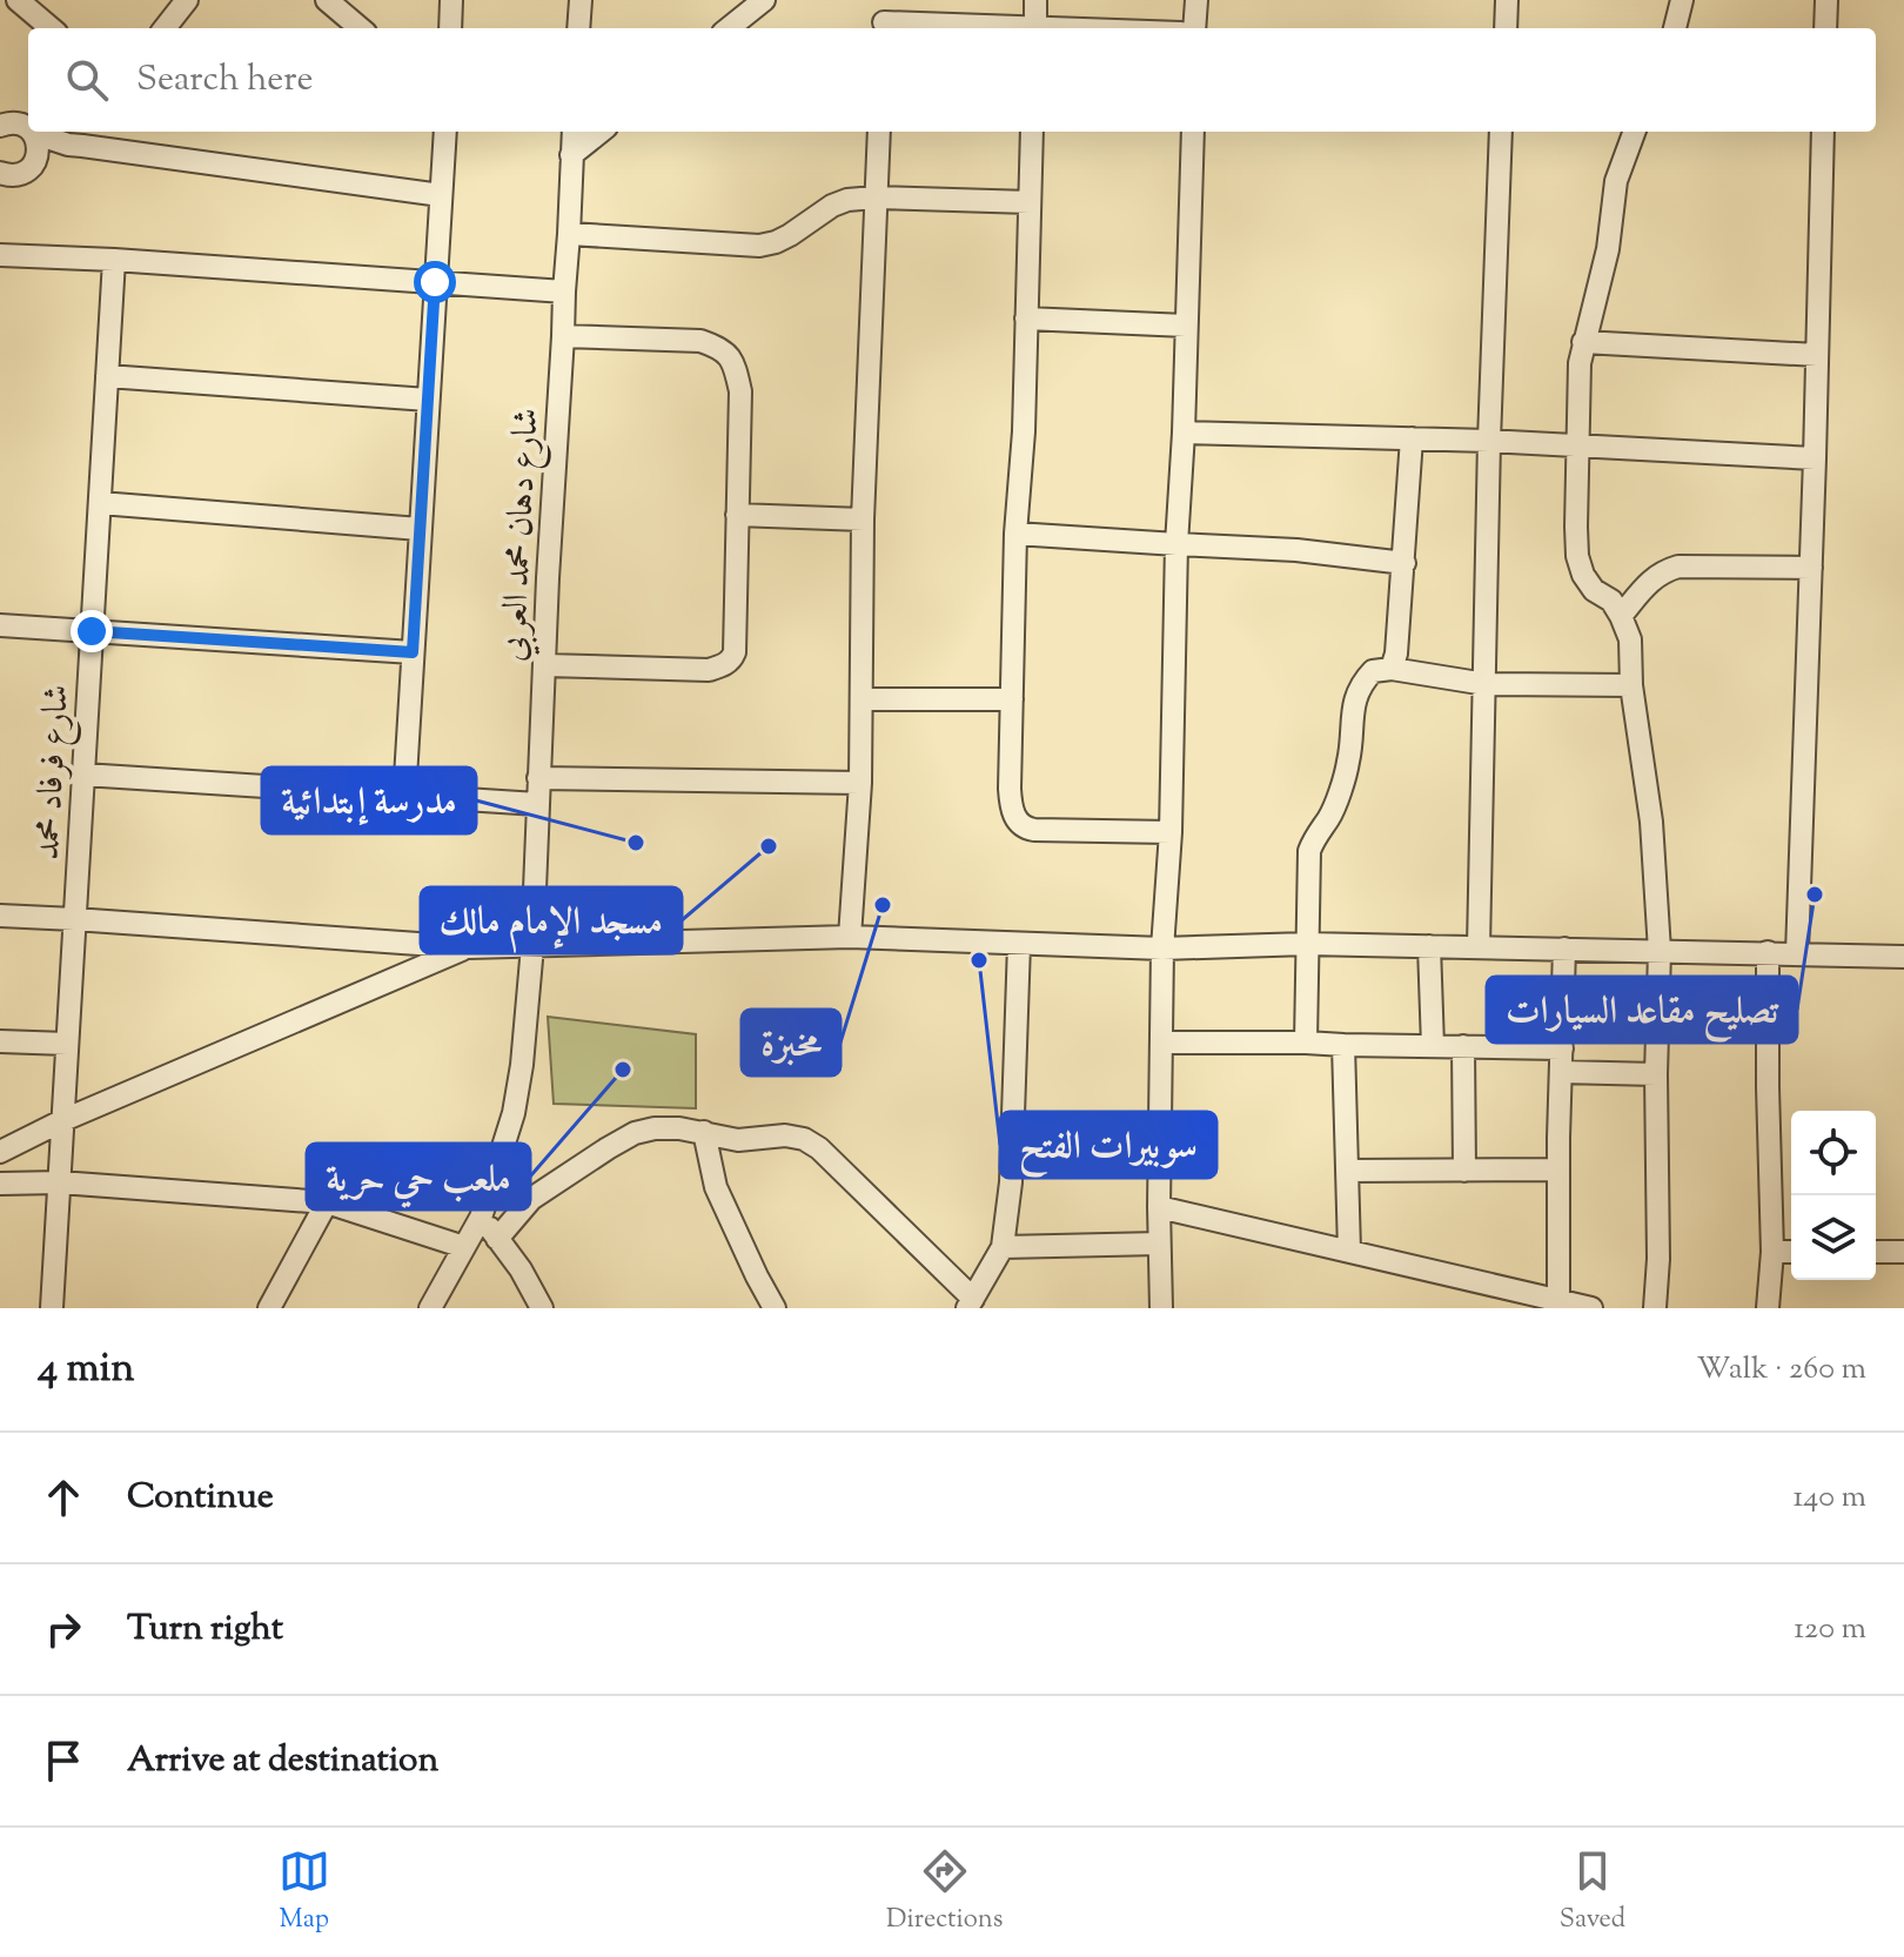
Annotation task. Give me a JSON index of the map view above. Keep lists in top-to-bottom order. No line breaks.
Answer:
{"streets":{"street":["شارع دهان محمد العربي","شارع فرفاد محمد"]},"places":["مدرسة إبتدائية","مسجد الإمام مالك","تصليح مقاعد السيارات","مخبزة","سوبيرات الفتح","ملعب حي حرية"],"page":{"search":"Search here","heading":["4 min","Walk · 260 m"],"list":[["Continue","140 m"],["Turn right","120 m"],"Arrive at destination"],"nav":["Map","Directions","Saved"]}}
